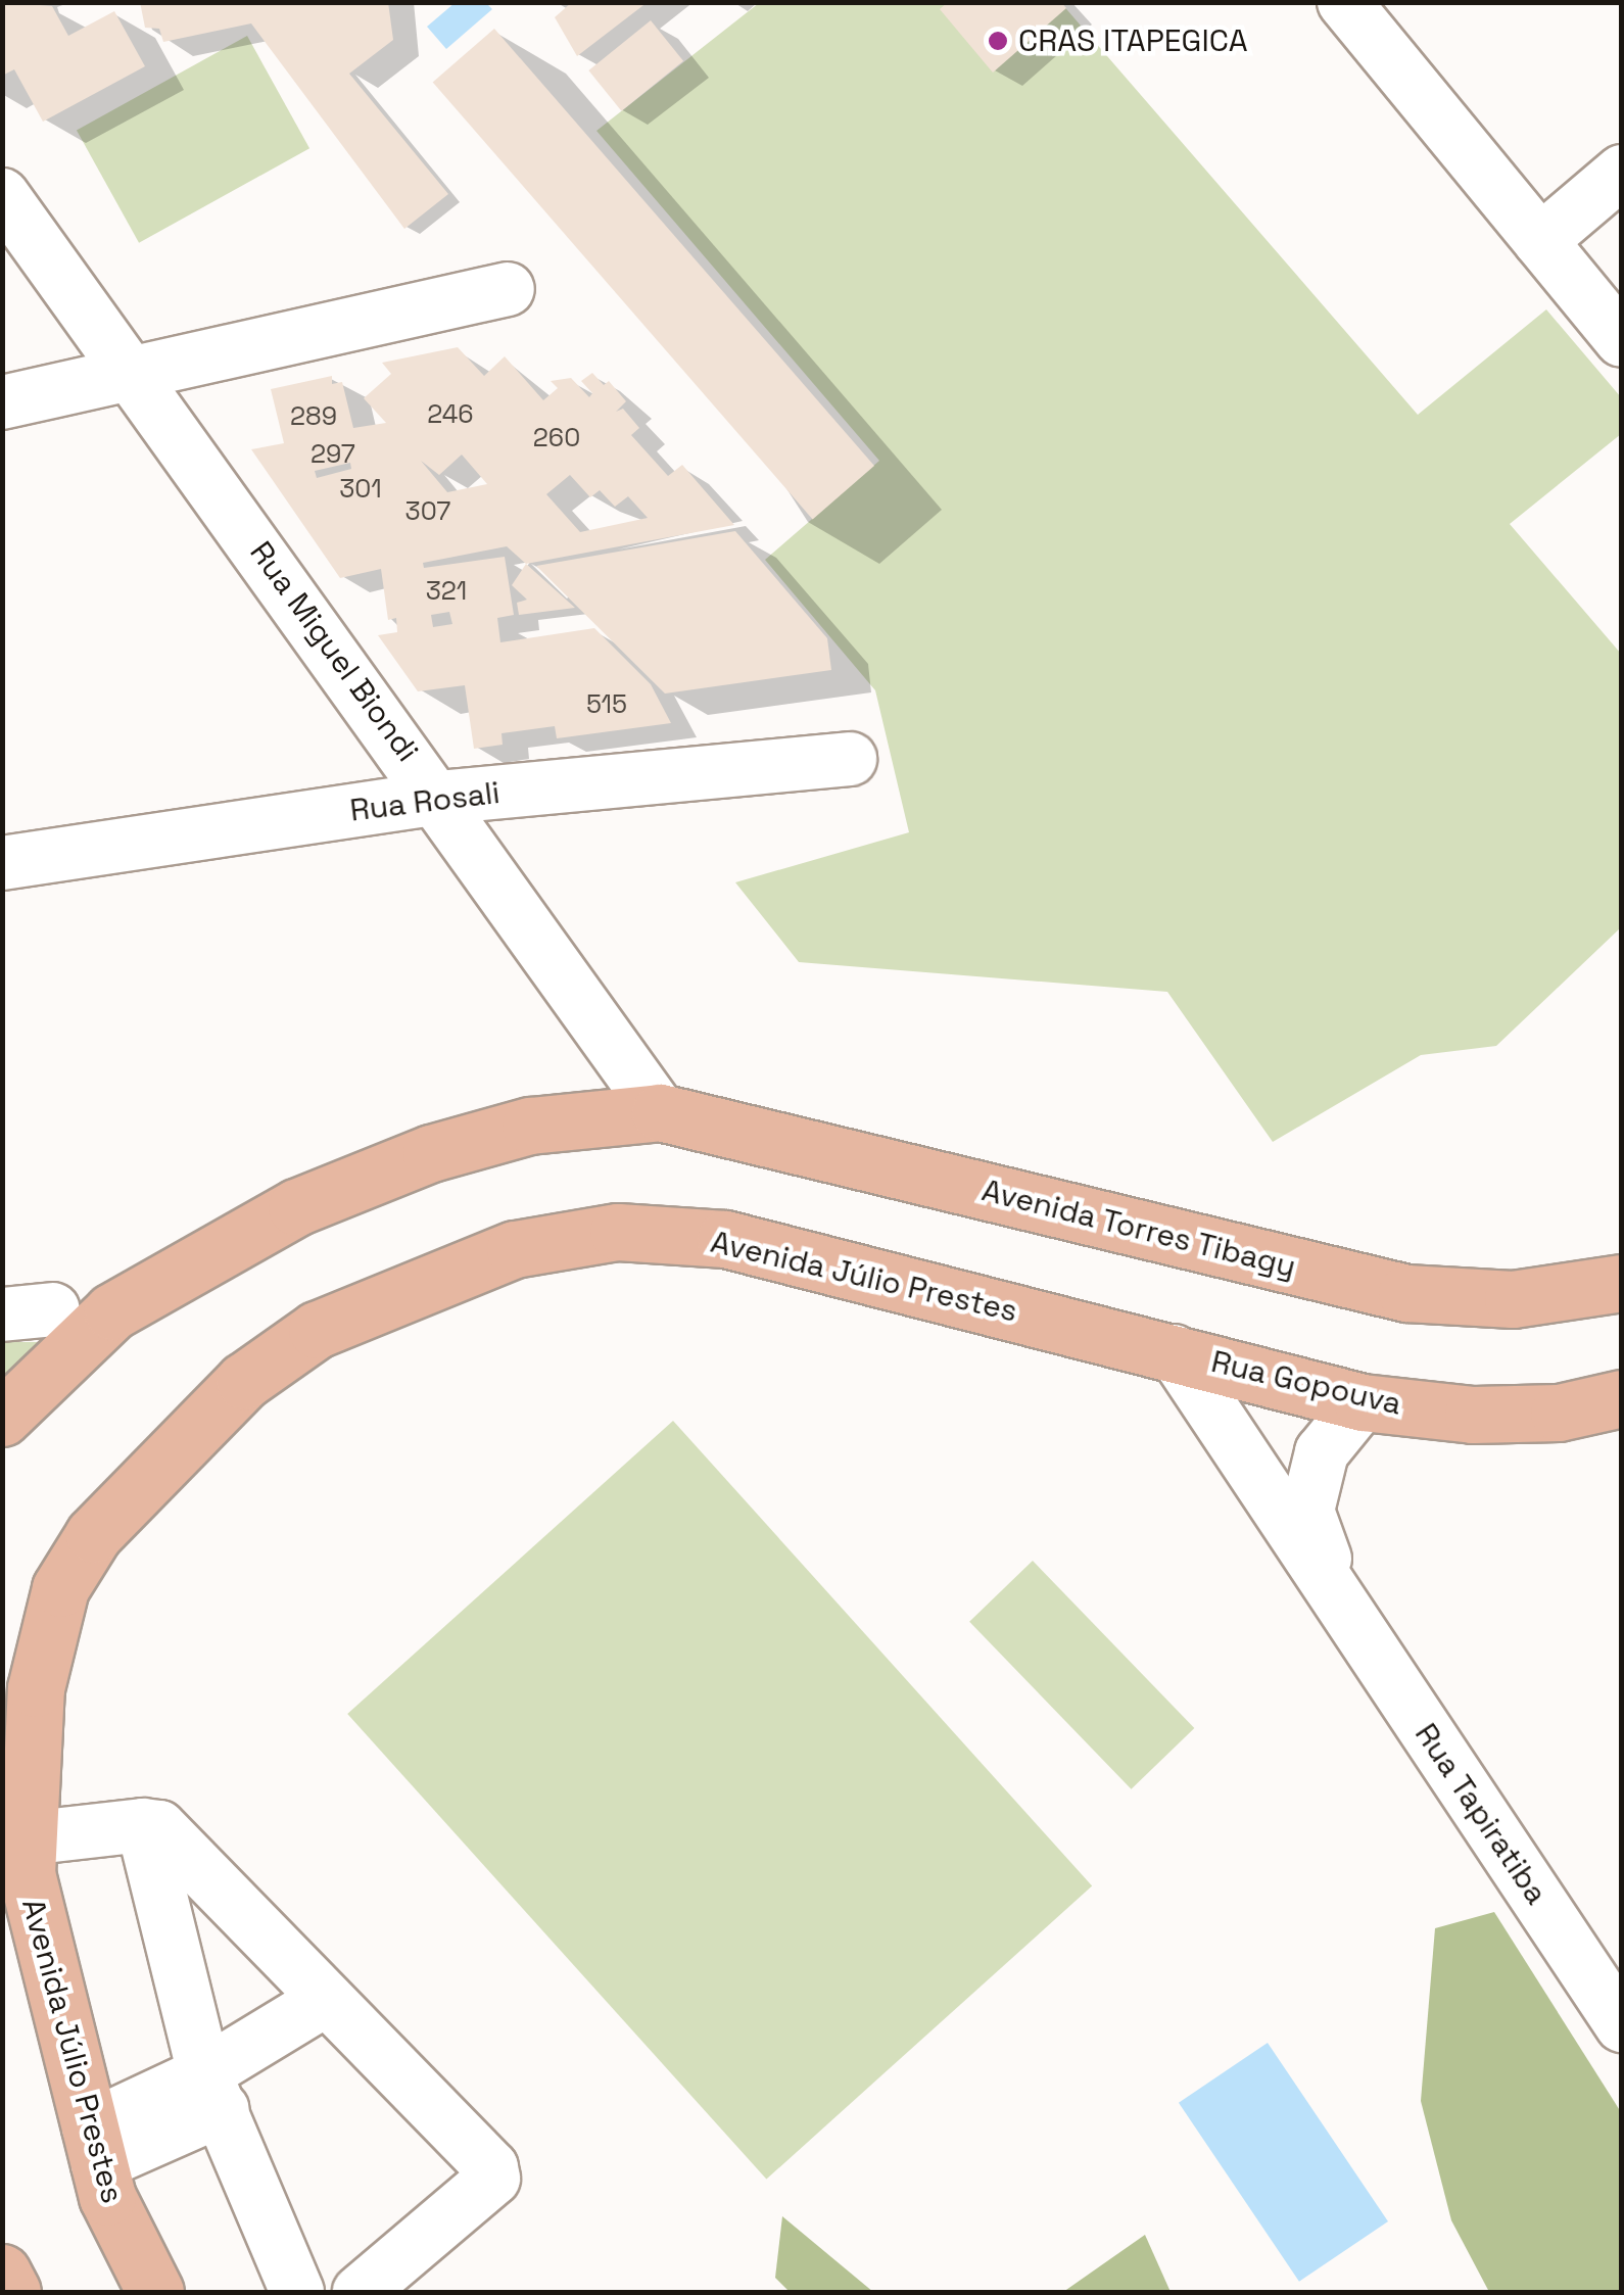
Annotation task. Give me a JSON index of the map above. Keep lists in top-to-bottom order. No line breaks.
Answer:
{"streets":{"main road":["Avenida Torres Tibagy","Avenida Júlio Prestes","Rua Gopouva"],"street":["Rua Miguel Biondi","Rua Rosali","Rua Tapiratiba"]},"crossings":[["Rua Miguel Biondi","Rua Rosali"],["Rua Miguel Biondi","Avenida Torres Tibagy"],["Avenida Júlio Prestes","Rua Gopouva"],["Avenida Júlio Prestes","Rua Tapiratiba"],["Rua Gopouva","Rua Tapiratiba"]],"places":["CRAS ITAPEGICA"],"house_numbers":["246","289","260","297","301","307","321","515"]}
